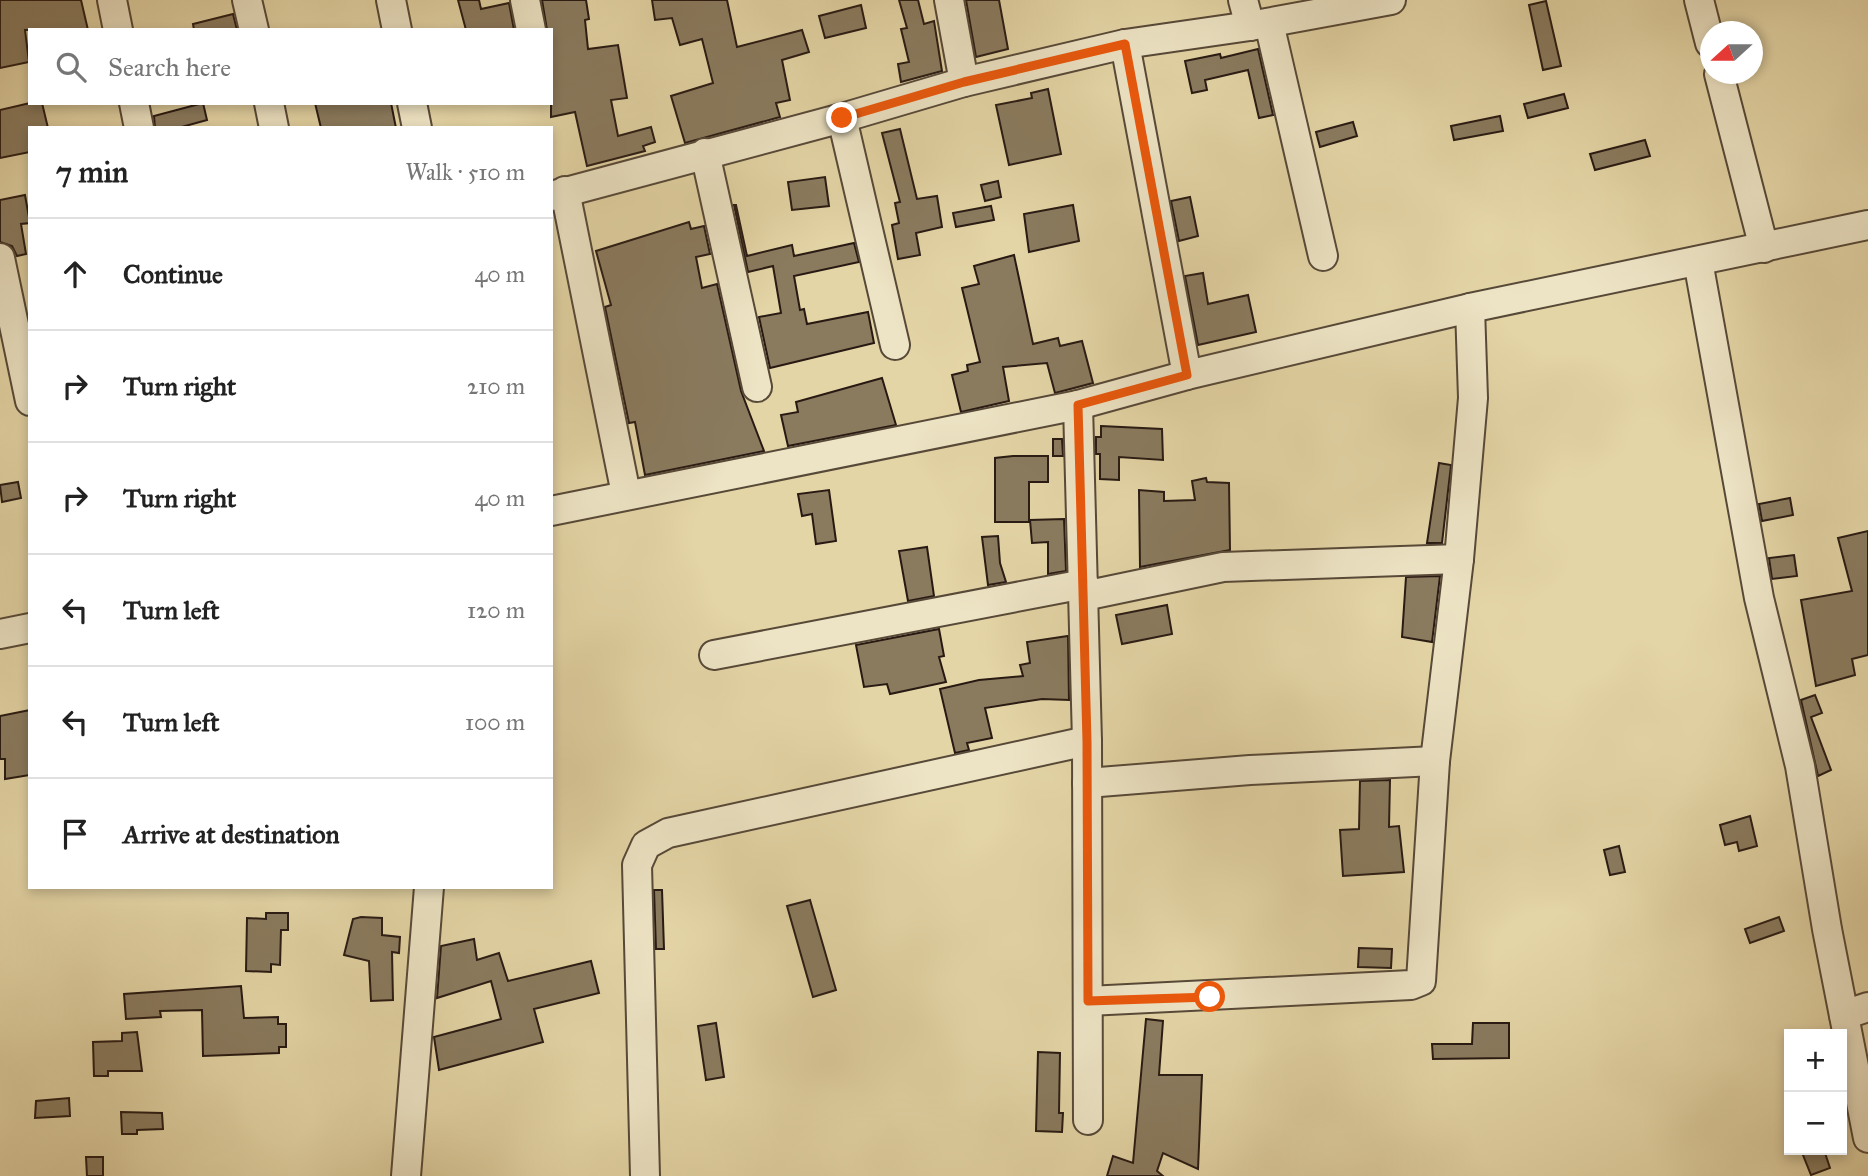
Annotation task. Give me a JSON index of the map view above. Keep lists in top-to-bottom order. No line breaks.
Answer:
{"north":"left","page":{"search":"Search here","heading":["7 min","Walk · 510 m"],"list":[["Continue","40 m"],["Turn right","210 m"],["Turn right","40 m"],["Turn left","120 m"],["Turn left","100 m"],"Arrive at destination"],"map_buttons":["+","−"]}}
